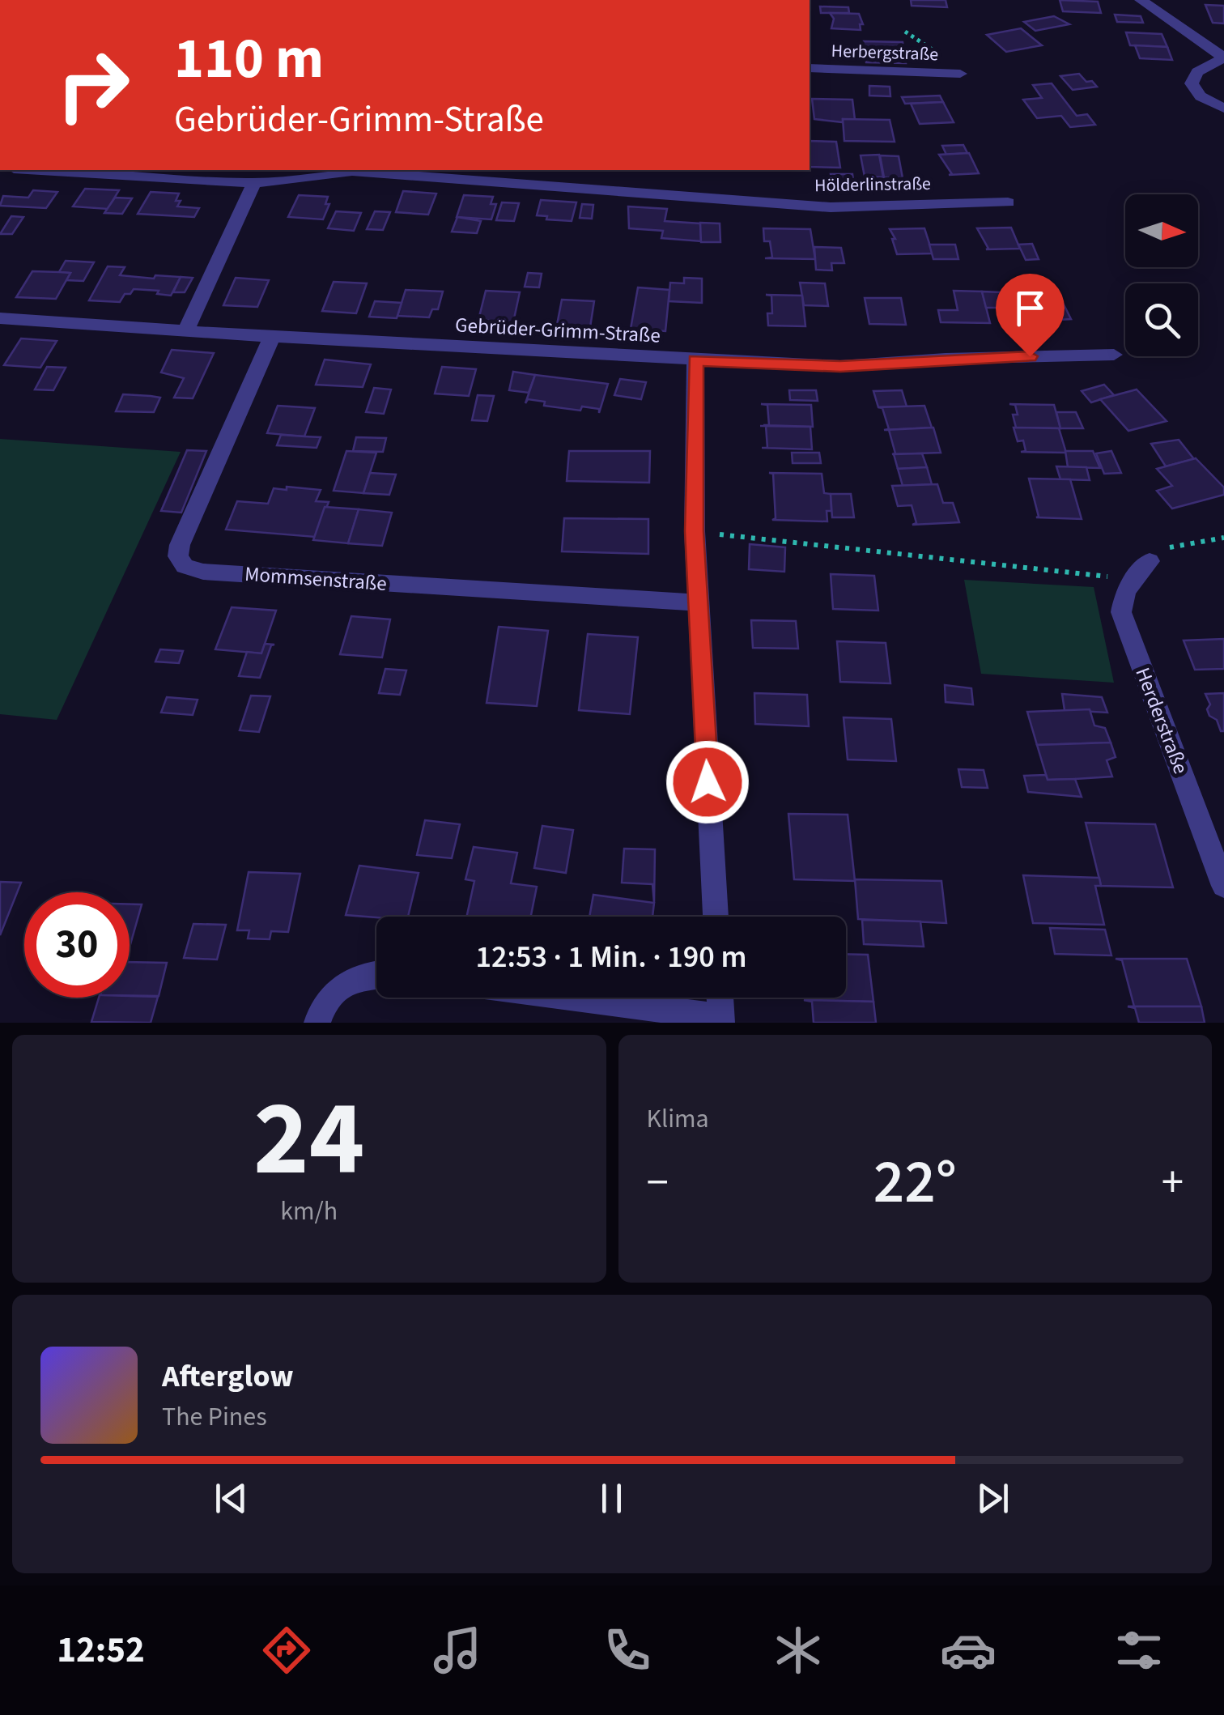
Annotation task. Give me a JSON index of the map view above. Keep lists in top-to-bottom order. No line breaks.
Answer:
{"streets":{"street":["Herbergstraße","Hölderlinstraße","Gebrüder-Grimm-Straße","Mommsenstraße","Herderstraße"]},"crossings":[["Gebrüder-Grimm-Straße","Mommsenstraße"]],"north":"right","page":{"turn":["110 m","Gebrüder-Grimm-Straße"],"limit":"30","trip":"12:53 · 1 Min. · 190 m","tile":[["24","km/h"],"Klima"],"heat":["−","22°","+"],"song":["Afterglow","The Pines"],"tabs":"12:52"}}
